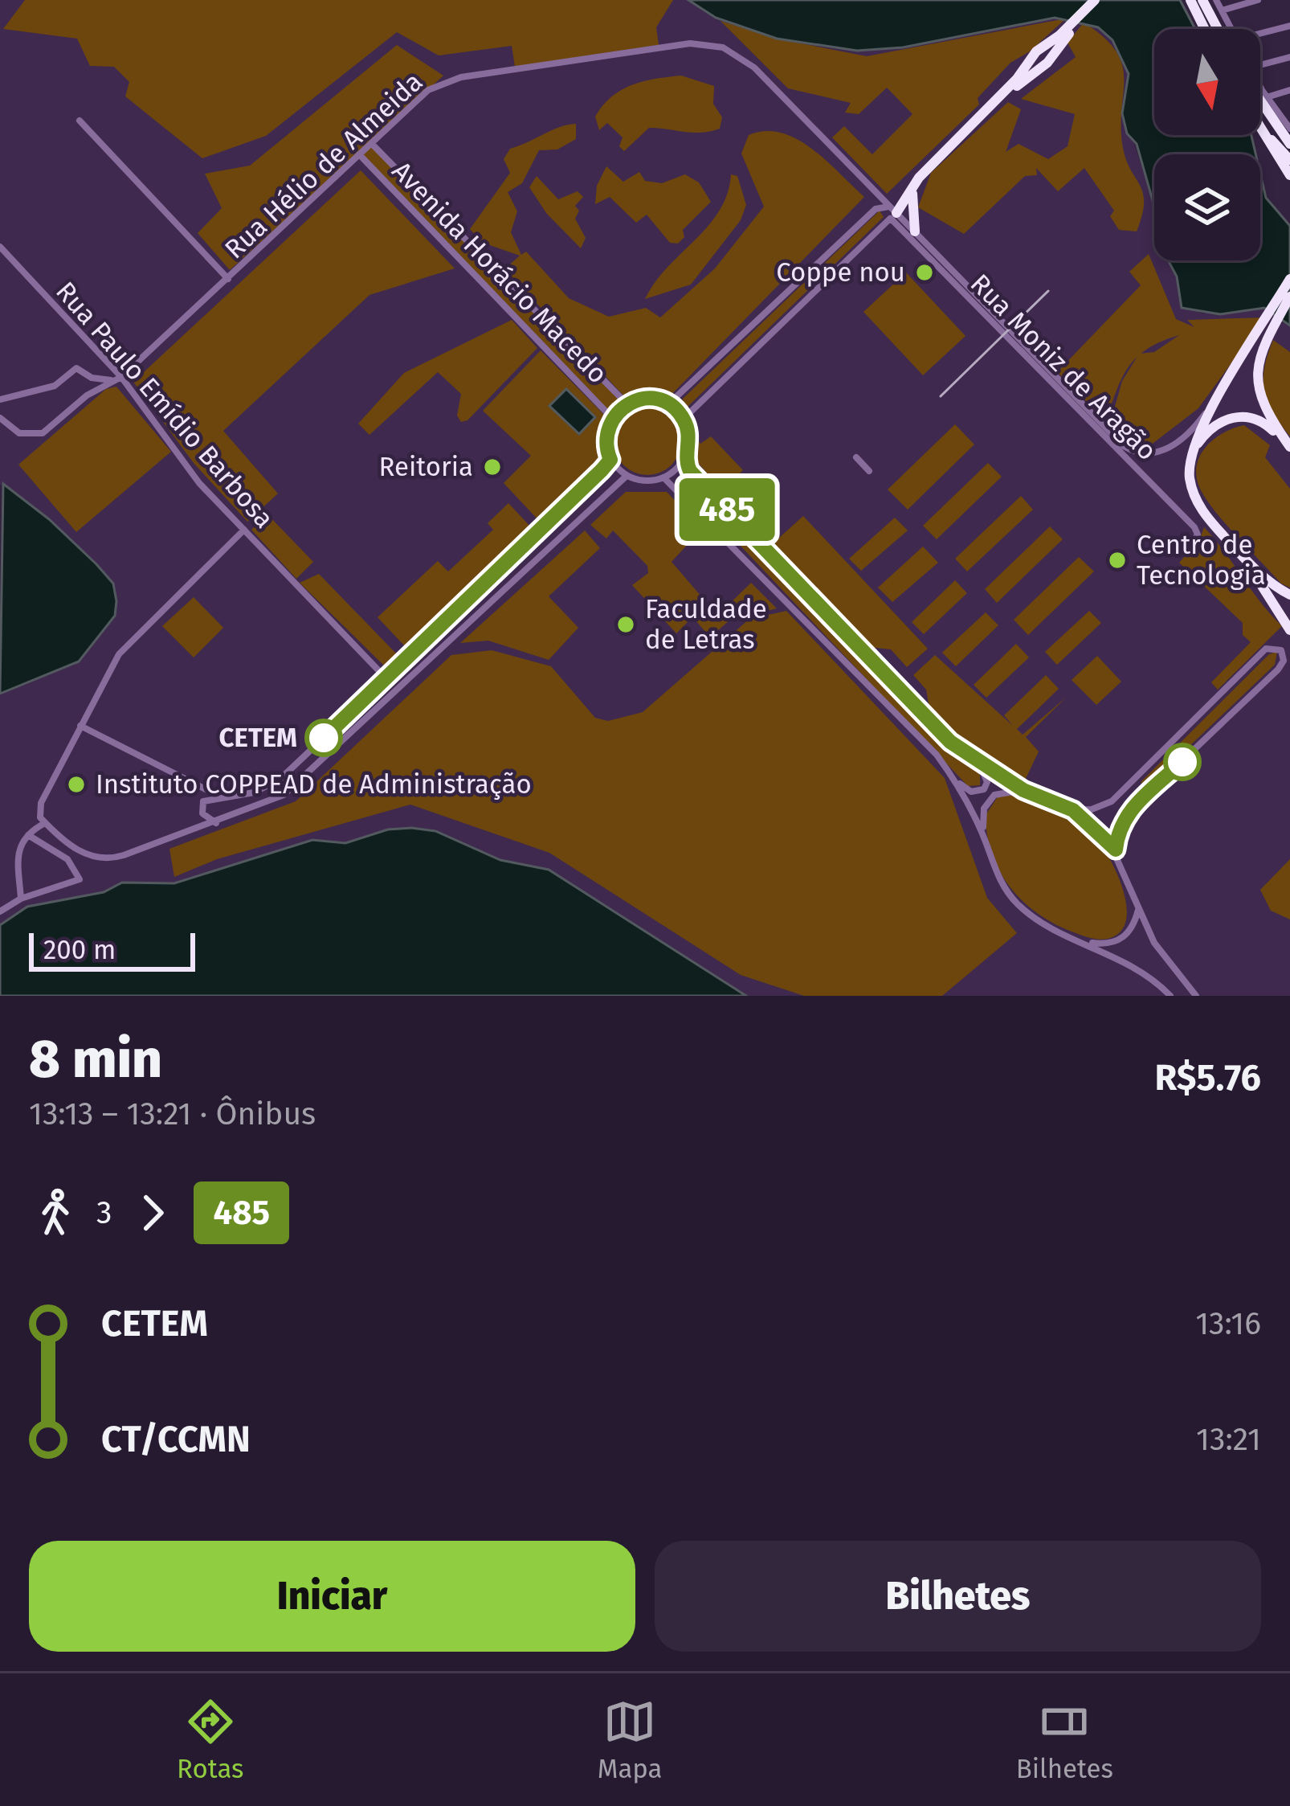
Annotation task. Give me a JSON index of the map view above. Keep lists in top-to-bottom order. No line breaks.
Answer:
{"streets":{"street":["Rua Hélio de Almeida","Avenida Horácio Macedo","Rua Moniz de Aragão","Rua Paulo Emídio Barbosa"]},"crossings":[["Rua Hélio de Almeida","Avenida Horácio Macedo"],["Rua Hélio de Almeida","Rua Moniz de Aragão"],["Rua Hélio de Almeida","Rua Paulo Emídio Barbosa"]],"places":["Coppe nou","Reitoria","Centro de Tecnologia","Faculdade de Letras","CETEM","Instituto COPPEAD de Administração"],"lines":["bus line 485"],"scale_bar":"200 m","north":"bottom","page":{"on_map":"485","scale":"200 m","heading":["8 min","13:13 – 13:21 · Ônibus","R$5.76"],"legs":["3","485"],"list":[{"name":"CETEM","value":"13:16"},{"name":"CT/CCMN","value":"13:21"}],"buttons":["Iniciar","Bilhetes"],"tabs":["Rotas","Mapa","Bilhetes"]}}
